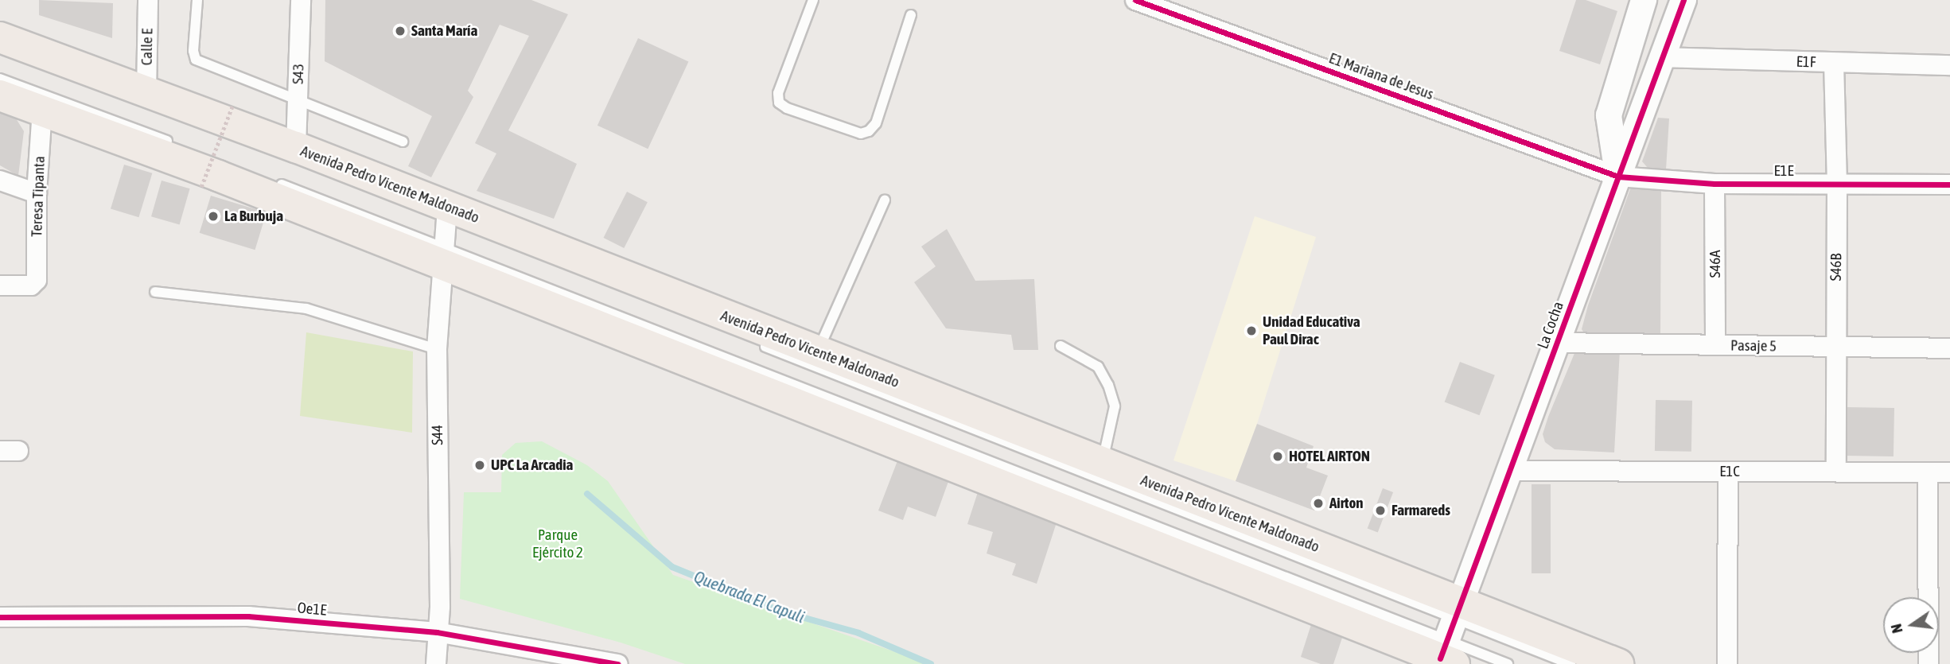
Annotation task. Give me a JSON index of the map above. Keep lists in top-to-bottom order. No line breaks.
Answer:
{"streets":{"main road":["Avenida Pedro Vicente Maldonado"],"street":["Calle E","E1F","S43","E1 Mariana de Jesus","E1E","Teresa Tipanta","S46A","S46B","La Cocha","Pasaje 5","S44","E1C","Oe1E"]},"crossings":[["Calle E","Avenida Pedro Vicente Maldonado"],["E1F","S46B"],["E1F","La Cocha"],["S43","Avenida Pedro Vicente Maldonado"],["E1 Mariana de Jesus","E1E"],["E1 Mariana de Jesus","La Cocha"],["E1E","S46A"],["E1E","S46B"],["E1E","La Cocha"],["Avenida Pedro Vicente Maldonado","Teresa Tipanta"],["Avenida Pedro Vicente Maldonado","La Cocha"],["Avenida Pedro Vicente Maldonado","S44"],["S46A","Pasaje 5"],["S46B","Pasaje 5"],["S46B","E1C"],["La Cocha","Pasaje 5"],["La Cocha","E1C"],["S44","Oe1E"]],"water":["Quebrada El Capuli"],"parks":["Parque Ejército 2"],"places":["Santa María","La Burbuja","Unidad Educativa Paul Dirac","HOTEL AIRTON","UPC La Arcadia","Airton","Farmareds"],"north":"left"}
